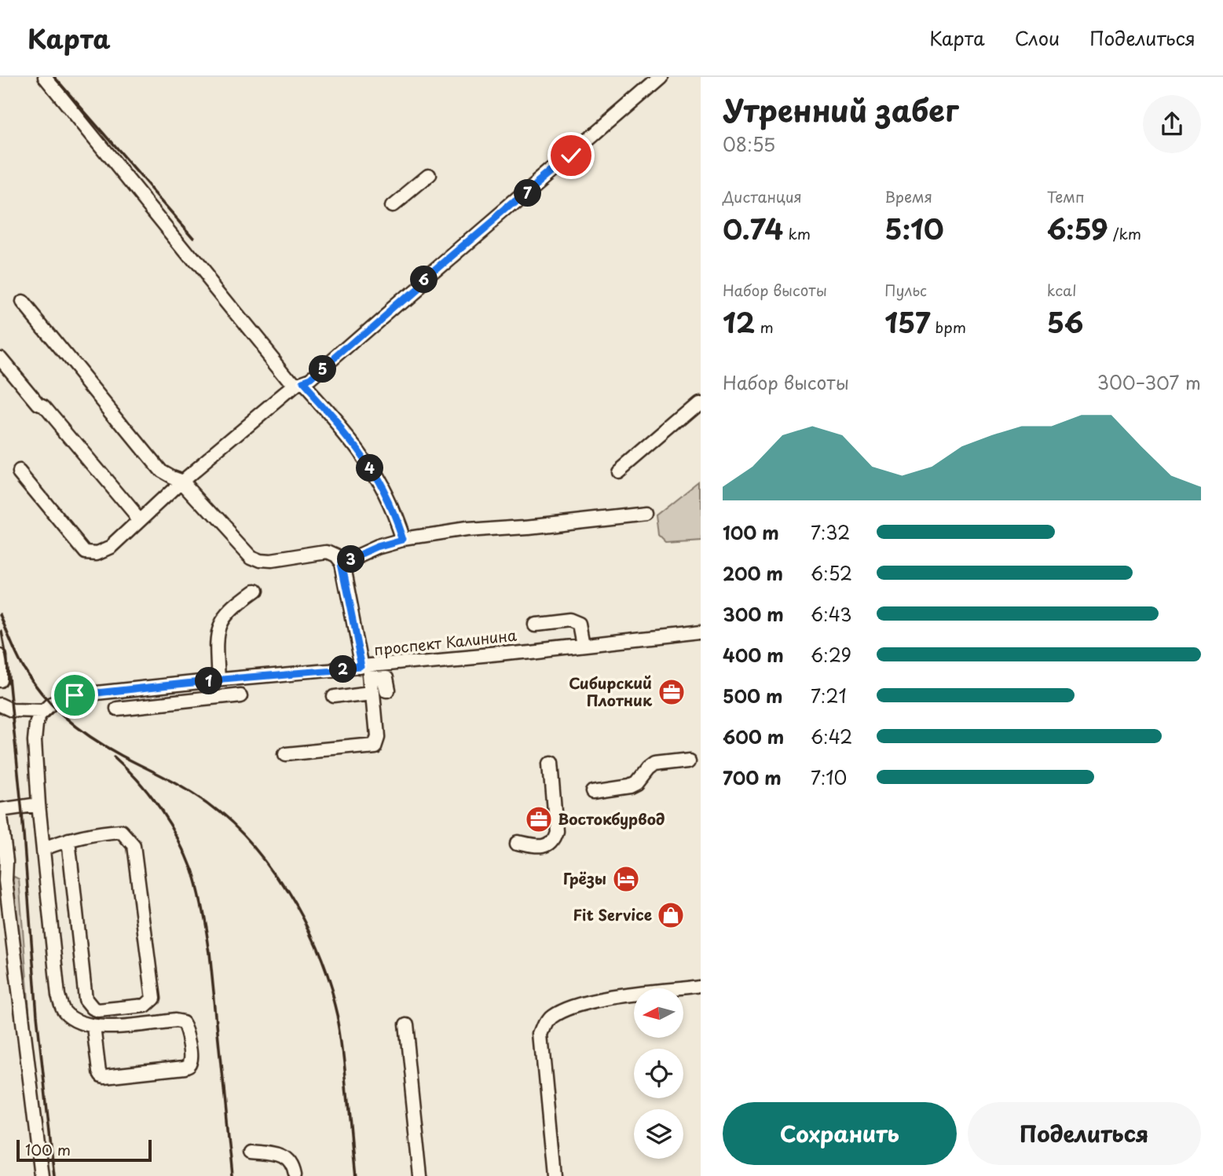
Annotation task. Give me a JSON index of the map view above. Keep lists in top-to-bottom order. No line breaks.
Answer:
{"streets":{"street":["проспект Калинина"]},"places":{"office":["Сибирский Плотник","Востокбурвод"],"hotel":["Грёзы"],"shop":["Fit Service"]},"scale_bar":"100 m","north":"left","page":{"header":"Карта","nav":["Карта","Слои","Поделиться"],"heading":["Утренний забег","08:55"],"stats":[["Дистанция","0.74 km"],["Время","5:10"],["Темп","6:59 /km"],["Набор высоты","12 m"],["Пульс","157 bpm"],["kcal","56"]],"pins":["7","6","5","4","3","2","1"],"chart":["Набор высоты","300–307 m"],"list":[{"name":"100 m","note":"7:32"},{"name":"200 m","note":"6:52"},{"name":"300 m","note":"6:43"},{"name":"400 m","note":"6:29"},{"name":"500 m","note":"7:21"},{"name":"600 m","note":"6:42"},{"name":"700 m","note":"7:10"}],"buttons":["Сохранить","Поделиться"],"scale":"100 m"}}
